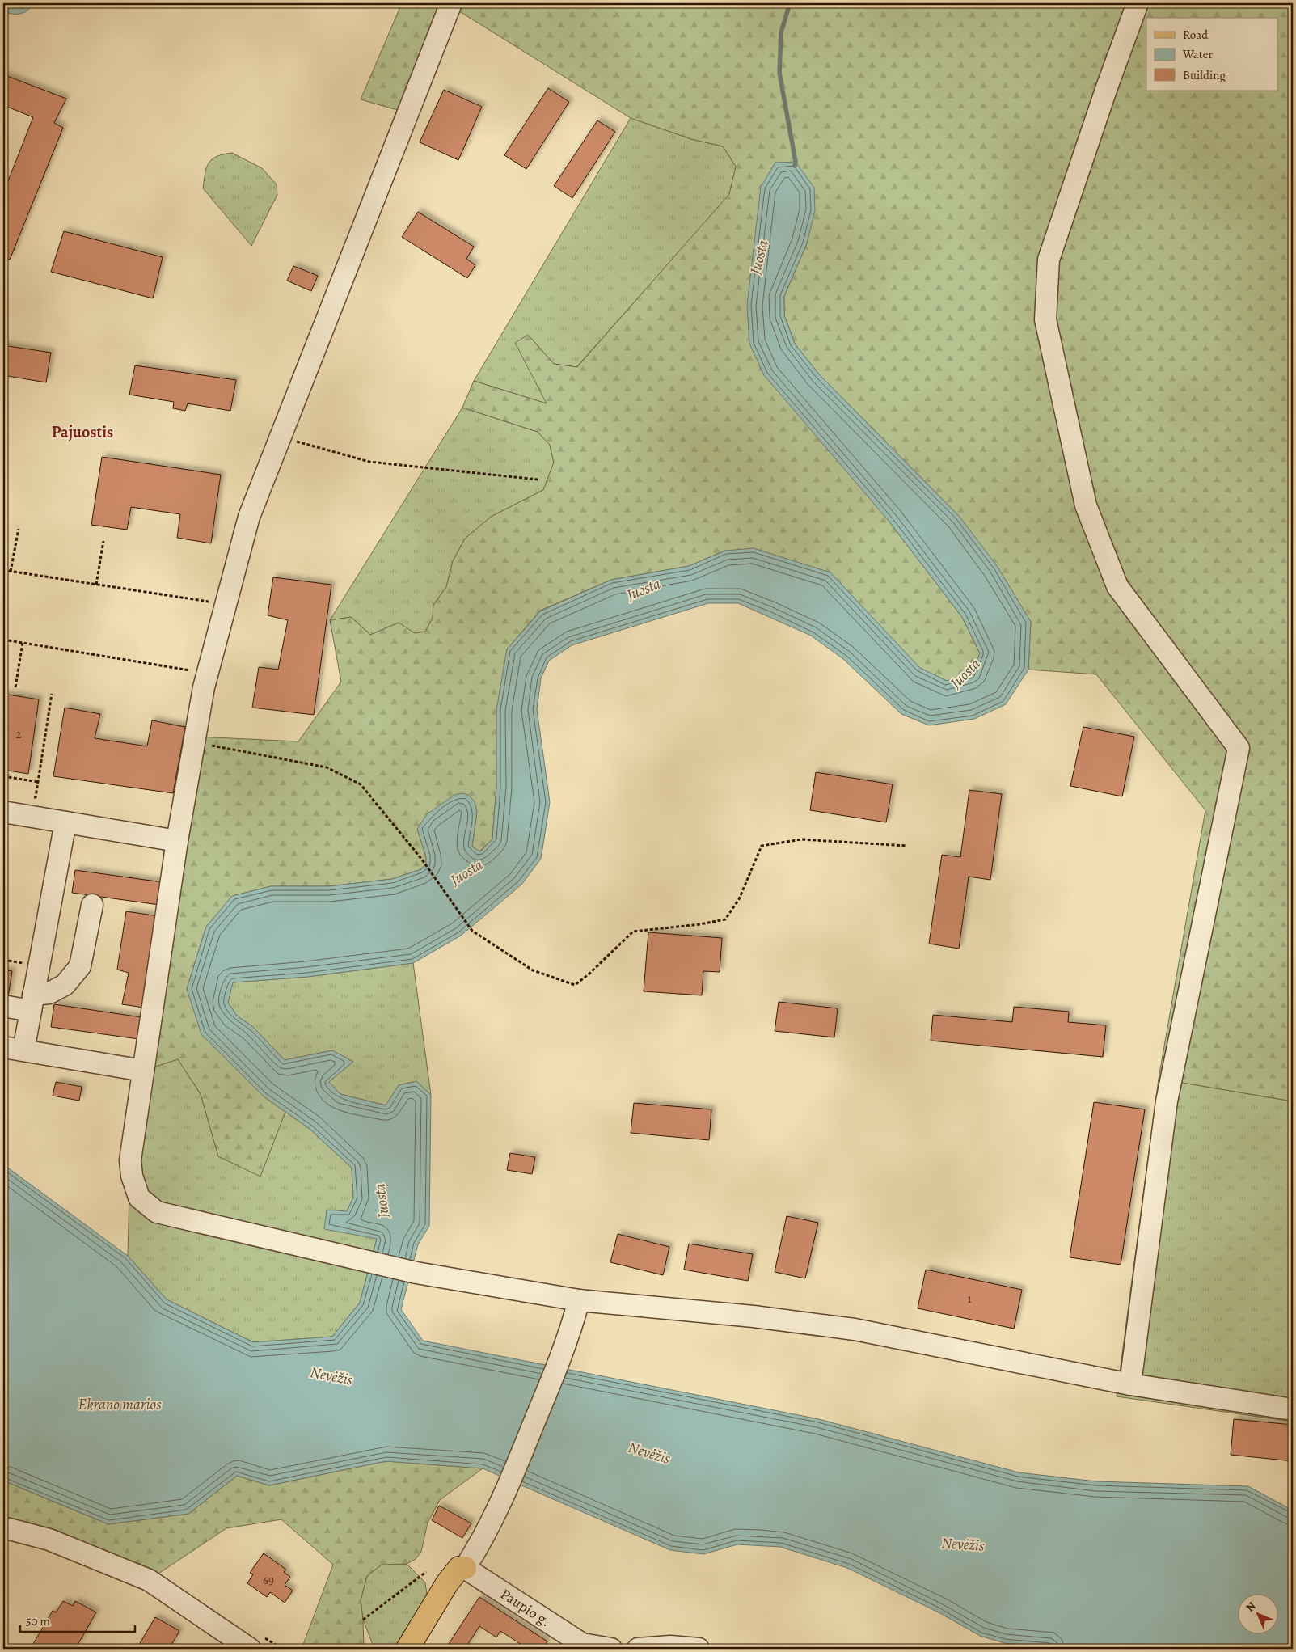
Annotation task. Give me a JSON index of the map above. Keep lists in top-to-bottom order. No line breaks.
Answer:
{"streets":{"street":["Paupio g."]},"districts":["Pajuostis"],"water":["Juosta","Nevėžis","Ekrano marios"],"house_numbers":["2","1","69"],"legend":["Road","Water","Building"],"scale_bar":"50 m","north":"top left"}
